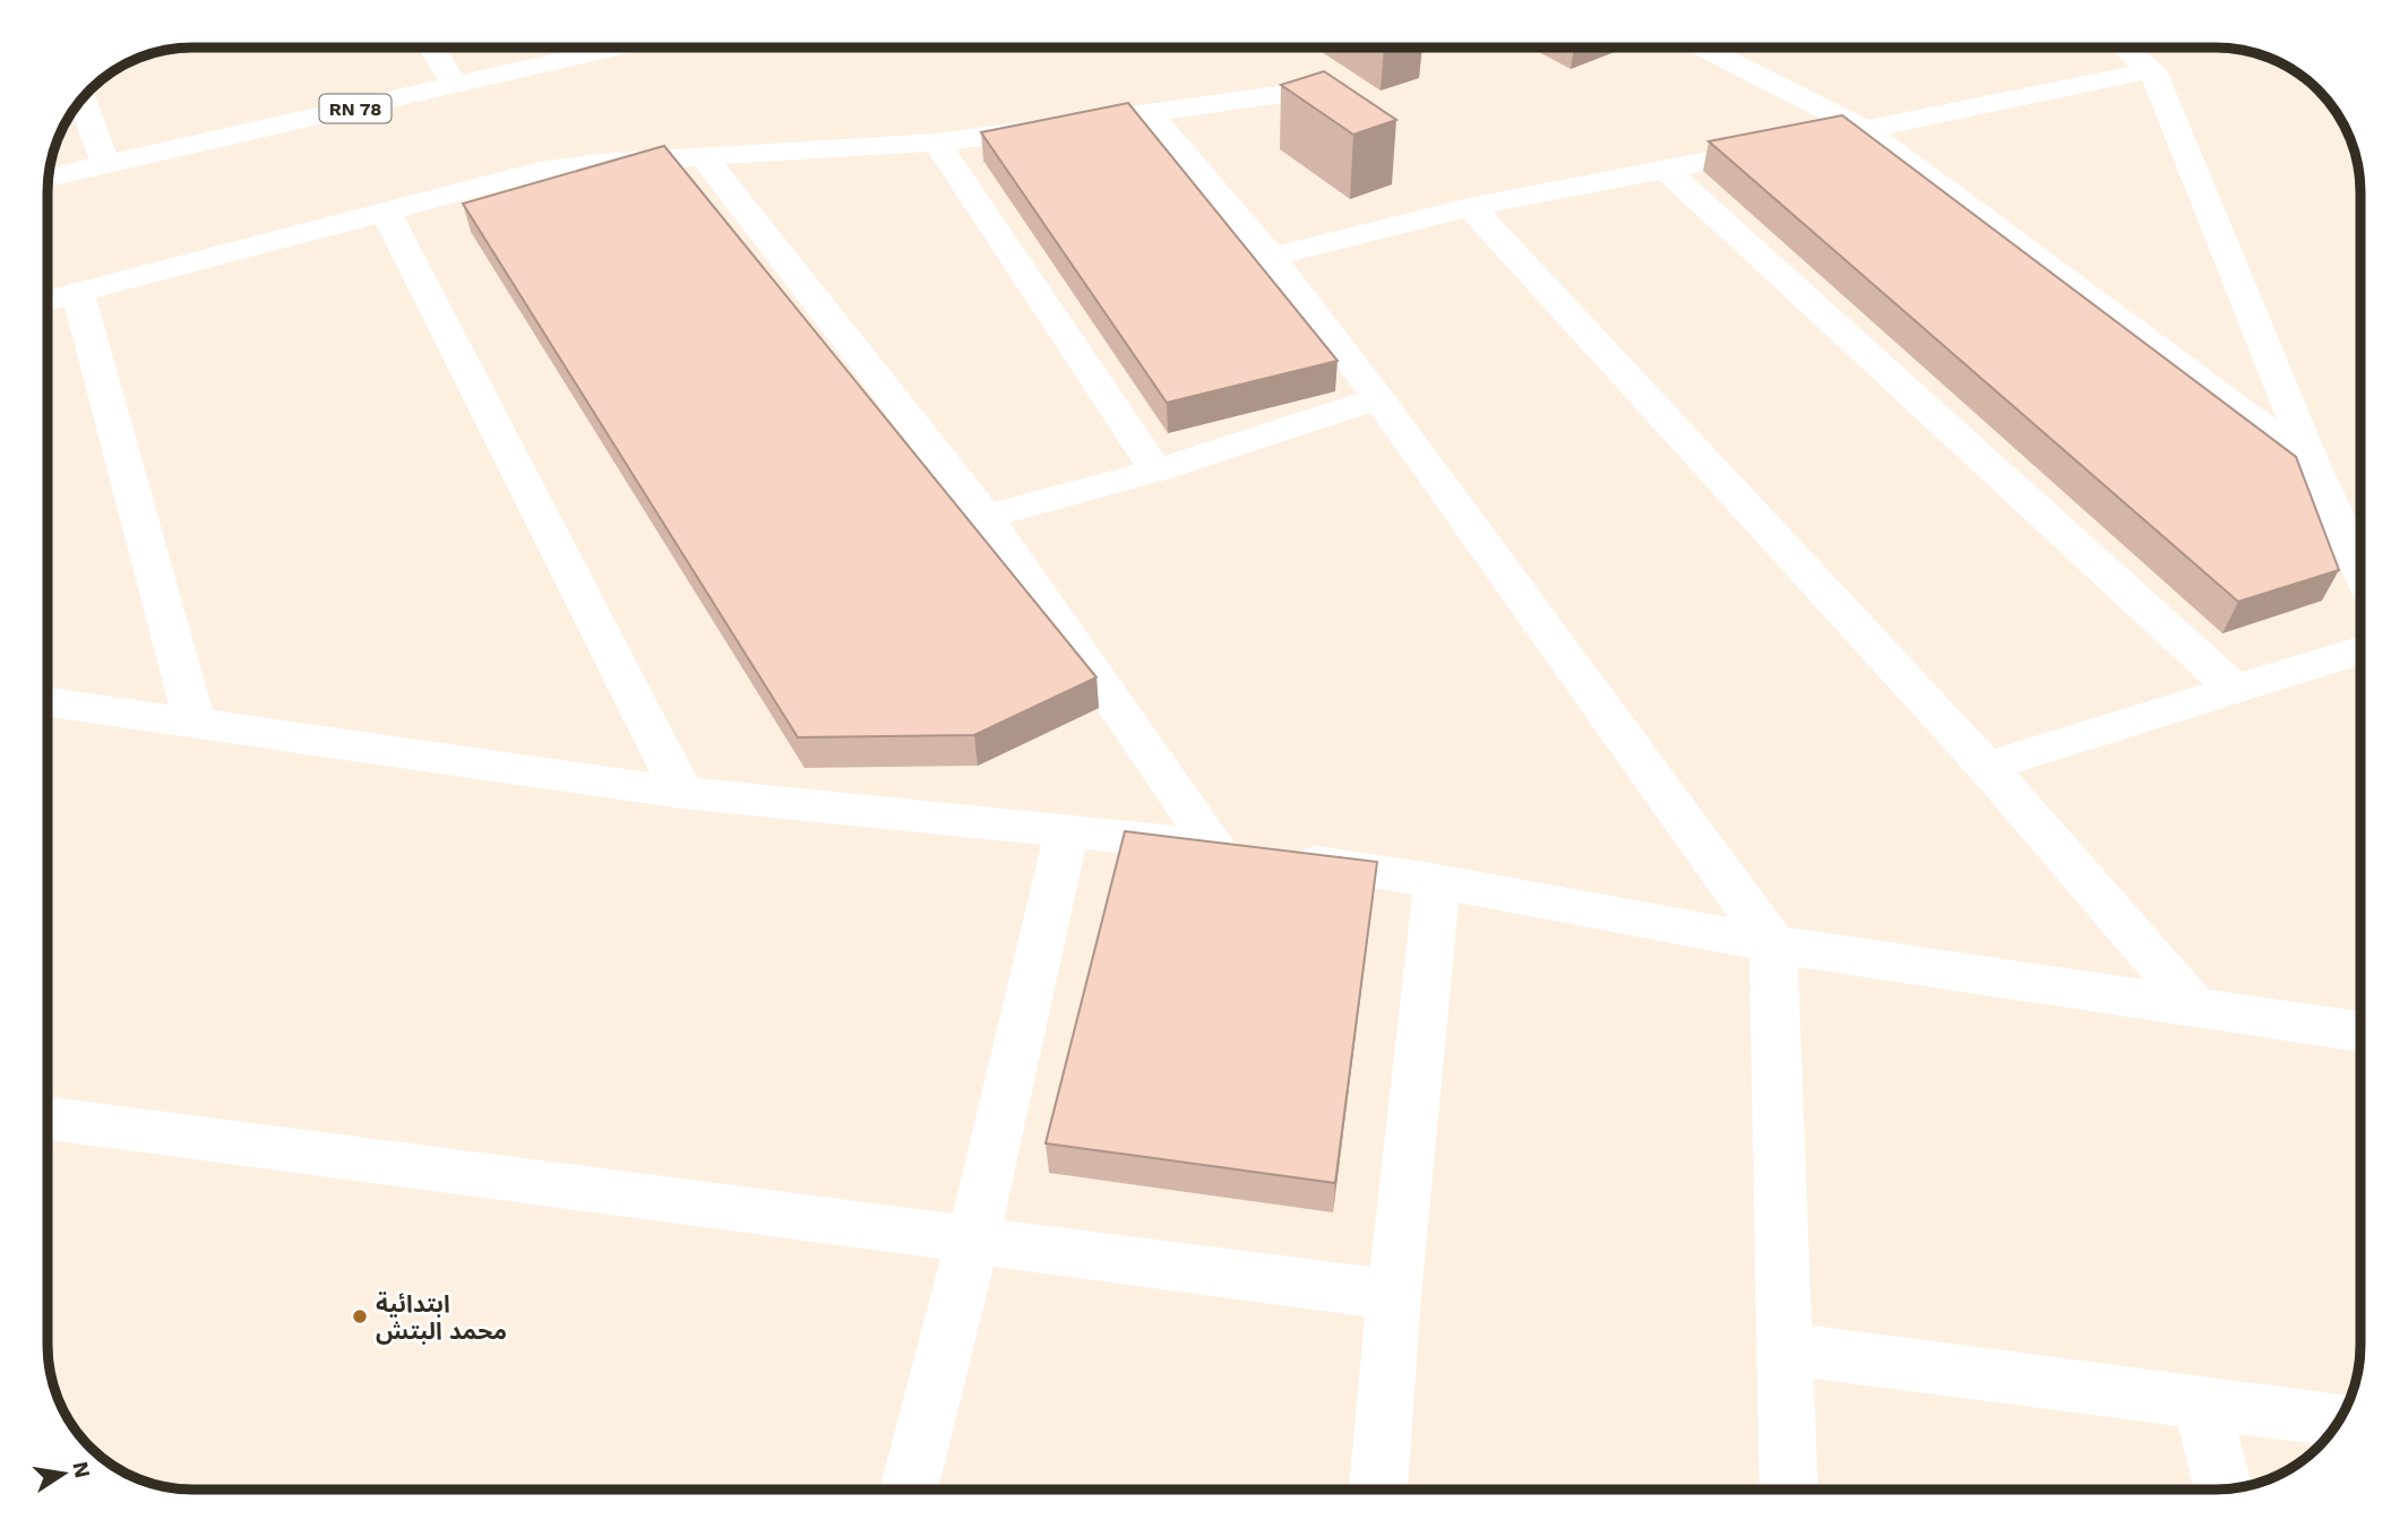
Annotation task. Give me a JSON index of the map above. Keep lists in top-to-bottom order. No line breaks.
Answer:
{"streets":{"street":["RN 78"]},"places":["ابتدائية محمد البتش"],"north":"right"}
